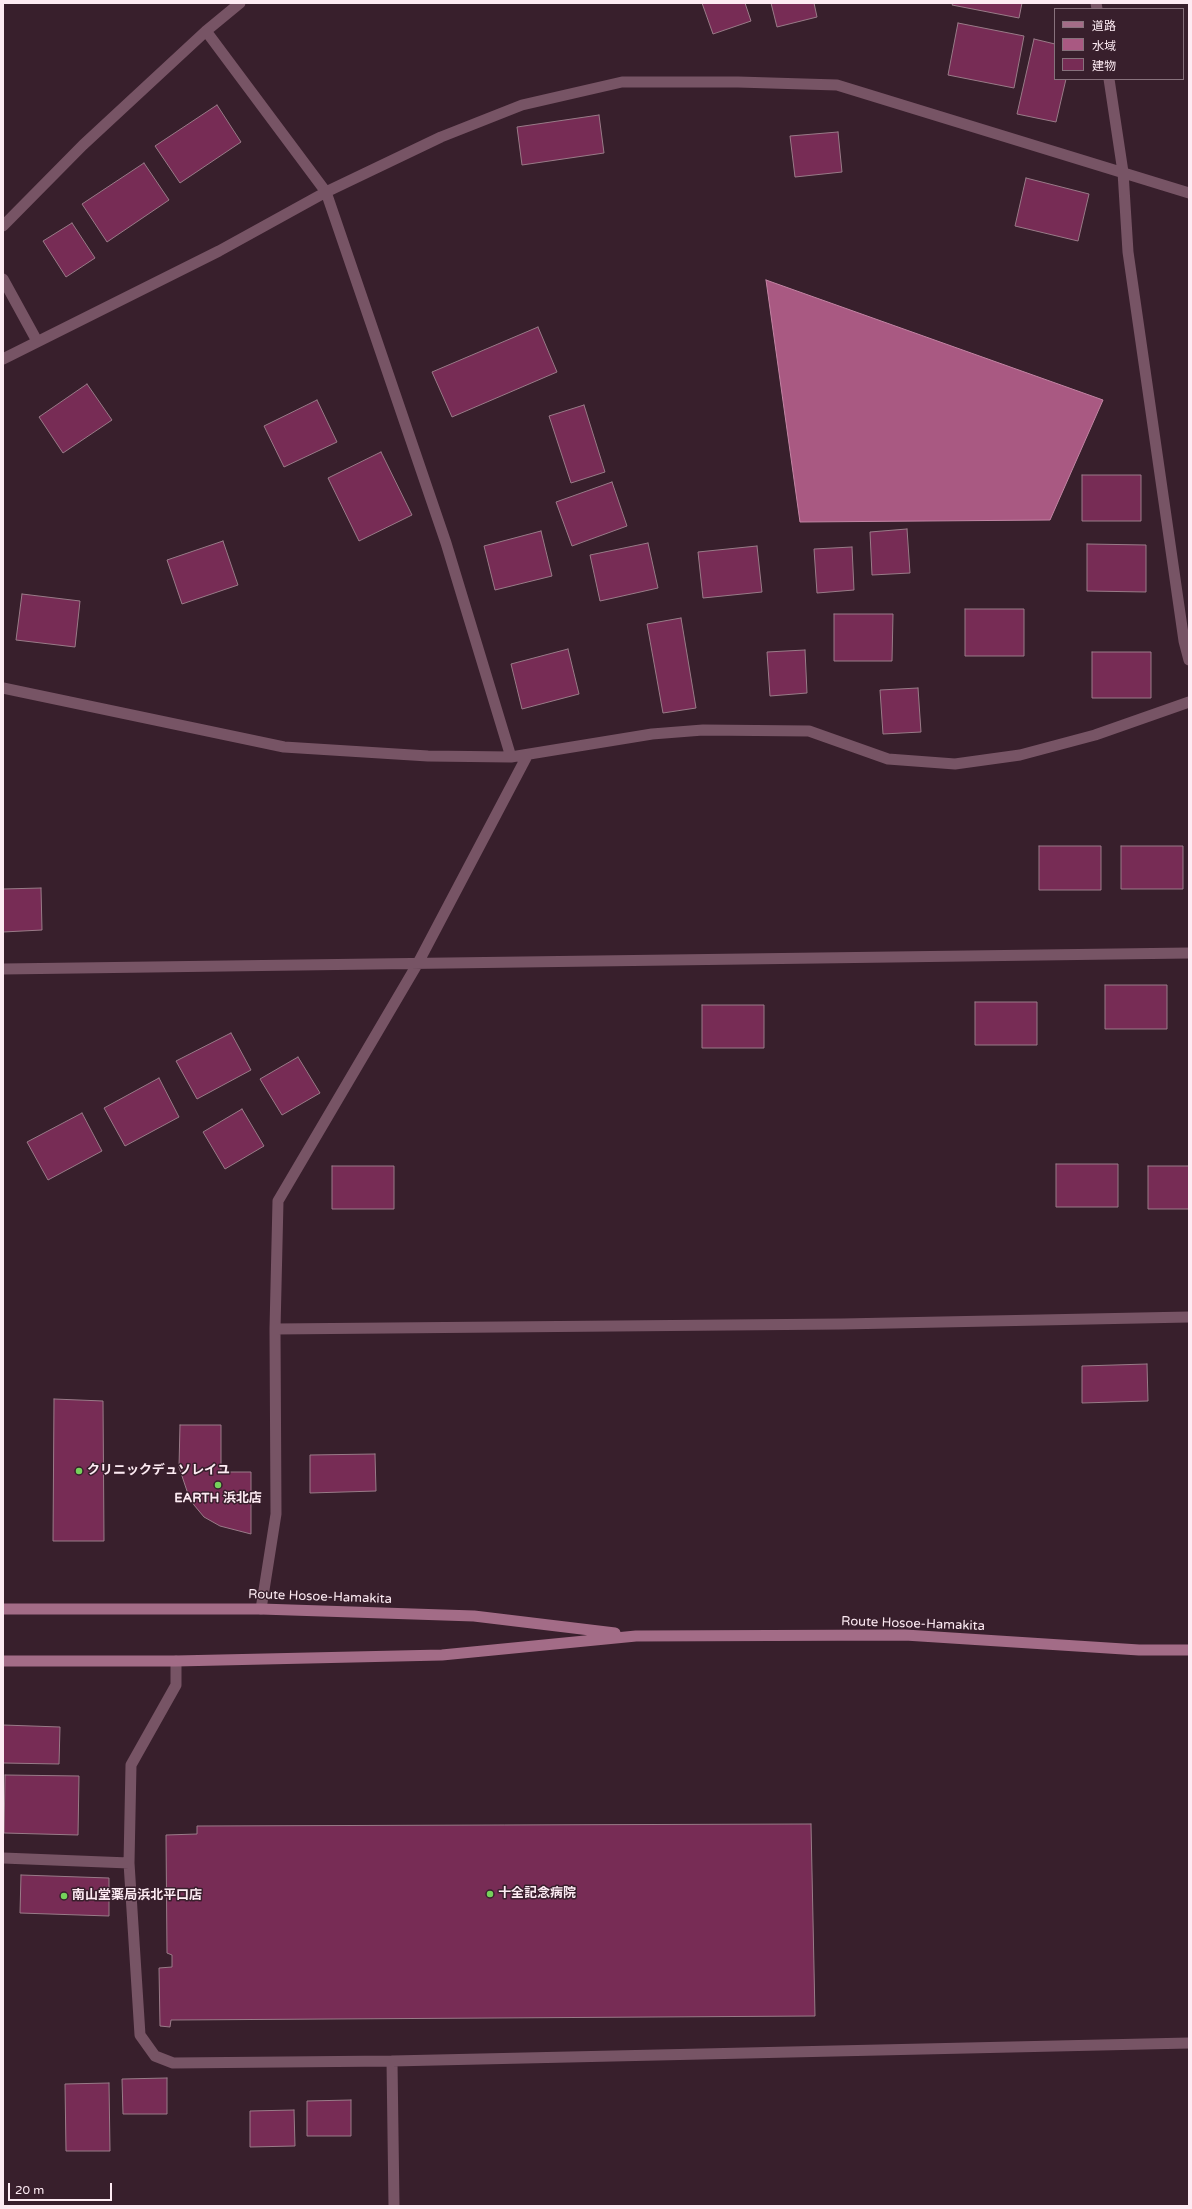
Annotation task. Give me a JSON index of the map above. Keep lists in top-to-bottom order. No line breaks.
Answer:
{"streets":{"main road":["Route Hosoe-Hamakita"]},"places":["クリニックデュソレイユ","EARTH 浜北店","十全記念病院","南山堂薬局浜北平口店"],"legend":["道路","水域","建物"],"scale_bar":"20 m"}
